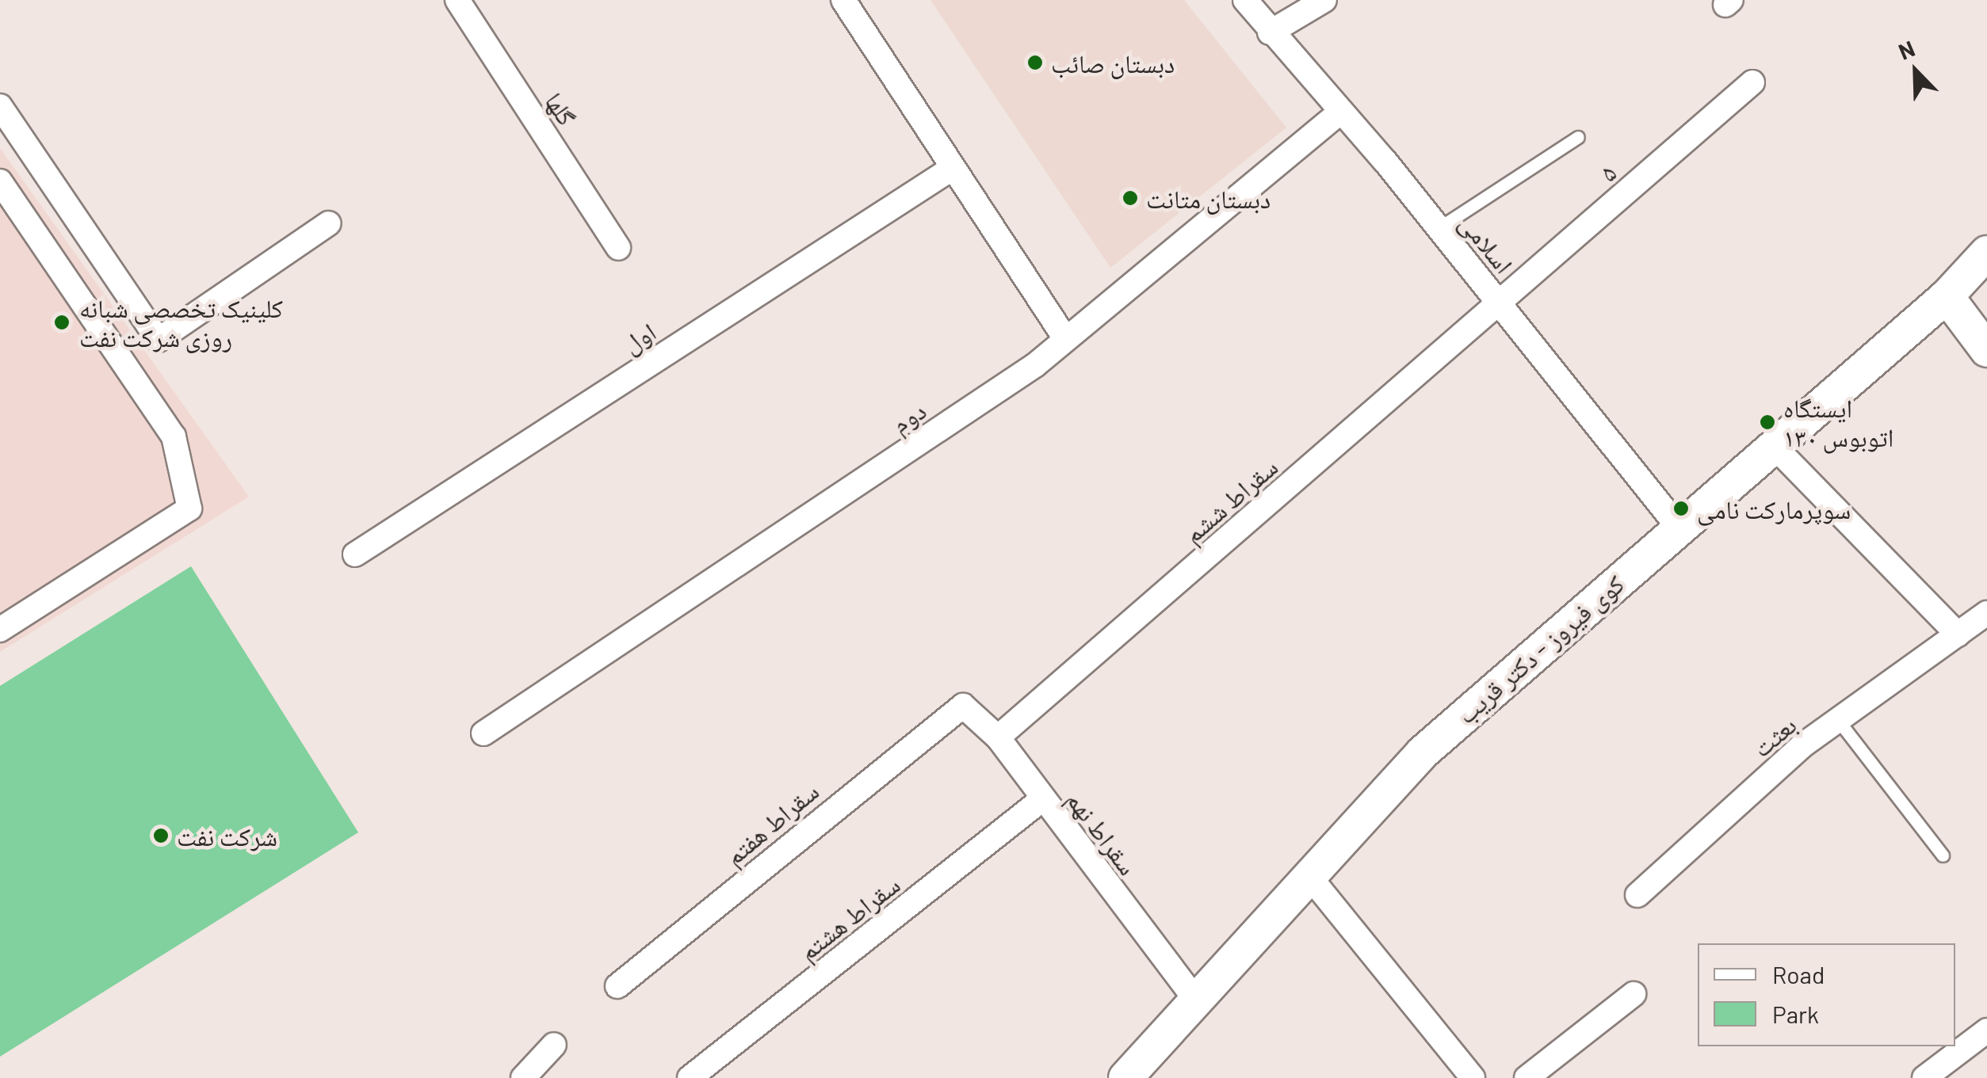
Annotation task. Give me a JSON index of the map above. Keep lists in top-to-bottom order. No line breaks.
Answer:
{"streets":{"main road":["کوی فیروز - دکتر قریب"],"street":["گلها","۵","اسلامی","اول","دوم","سقراط ششم","بعثت","سقراط هفتم","سقراط نهم","سقراط هشتم"]},"crossings":[["۵","اسلامی"],["۵","سقراط ششم"],["اسلامی","دوم"],["اسلامی","سقراط ششم"],["اسلامی","کوی فیروز - دکتر قریب"],["سقراط ششم","سقراط نهم"],["کوی فیروز - دکتر قریب","سقراط نهم"],["سقراط هفتم","سقراط نهم"],["سقراط نهم","سقراط هشتم"]],"places":["دبستان صائب","دبستان متانت","کلینیک تخصصی شبانه روزی شرکت نفت","ایستگاه اتوبوس ۱۳۰","سوپرمارکت نامی","شرکت نفت"],"legend":["Road","Park"],"north":"top left"}
